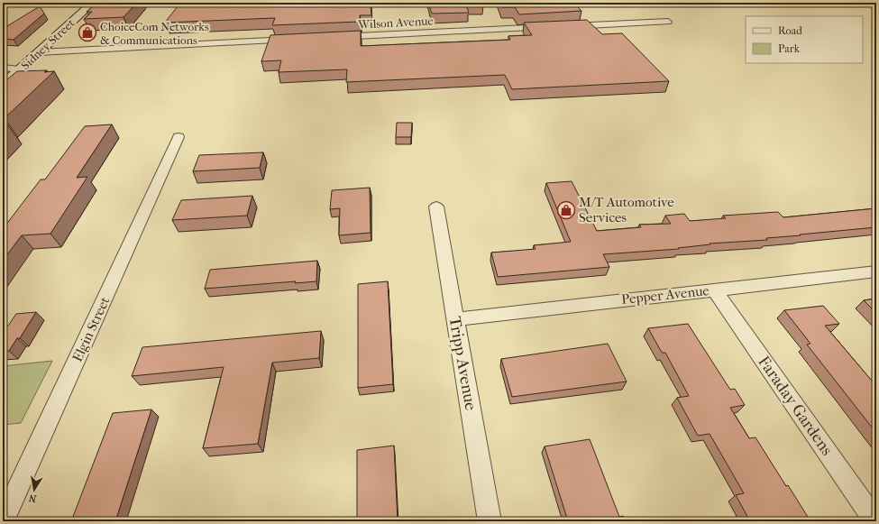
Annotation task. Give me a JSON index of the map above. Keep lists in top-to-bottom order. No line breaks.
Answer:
{"streets":{"main road":["Sidney Street"],"street":["Wilson Avenue","Pepper Avenue","Elgin Street","Tripp Avenue","Faraday Gardens"]},"crossings":[["Pepper Avenue","Tripp Avenue"],["Pepper Avenue","Faraday Gardens"]],"places":{"shop":["ChoiceCom Networks & Communications","M/T Automotive Services"]},"legend":["Road","Park"],"north":"bottom"}
